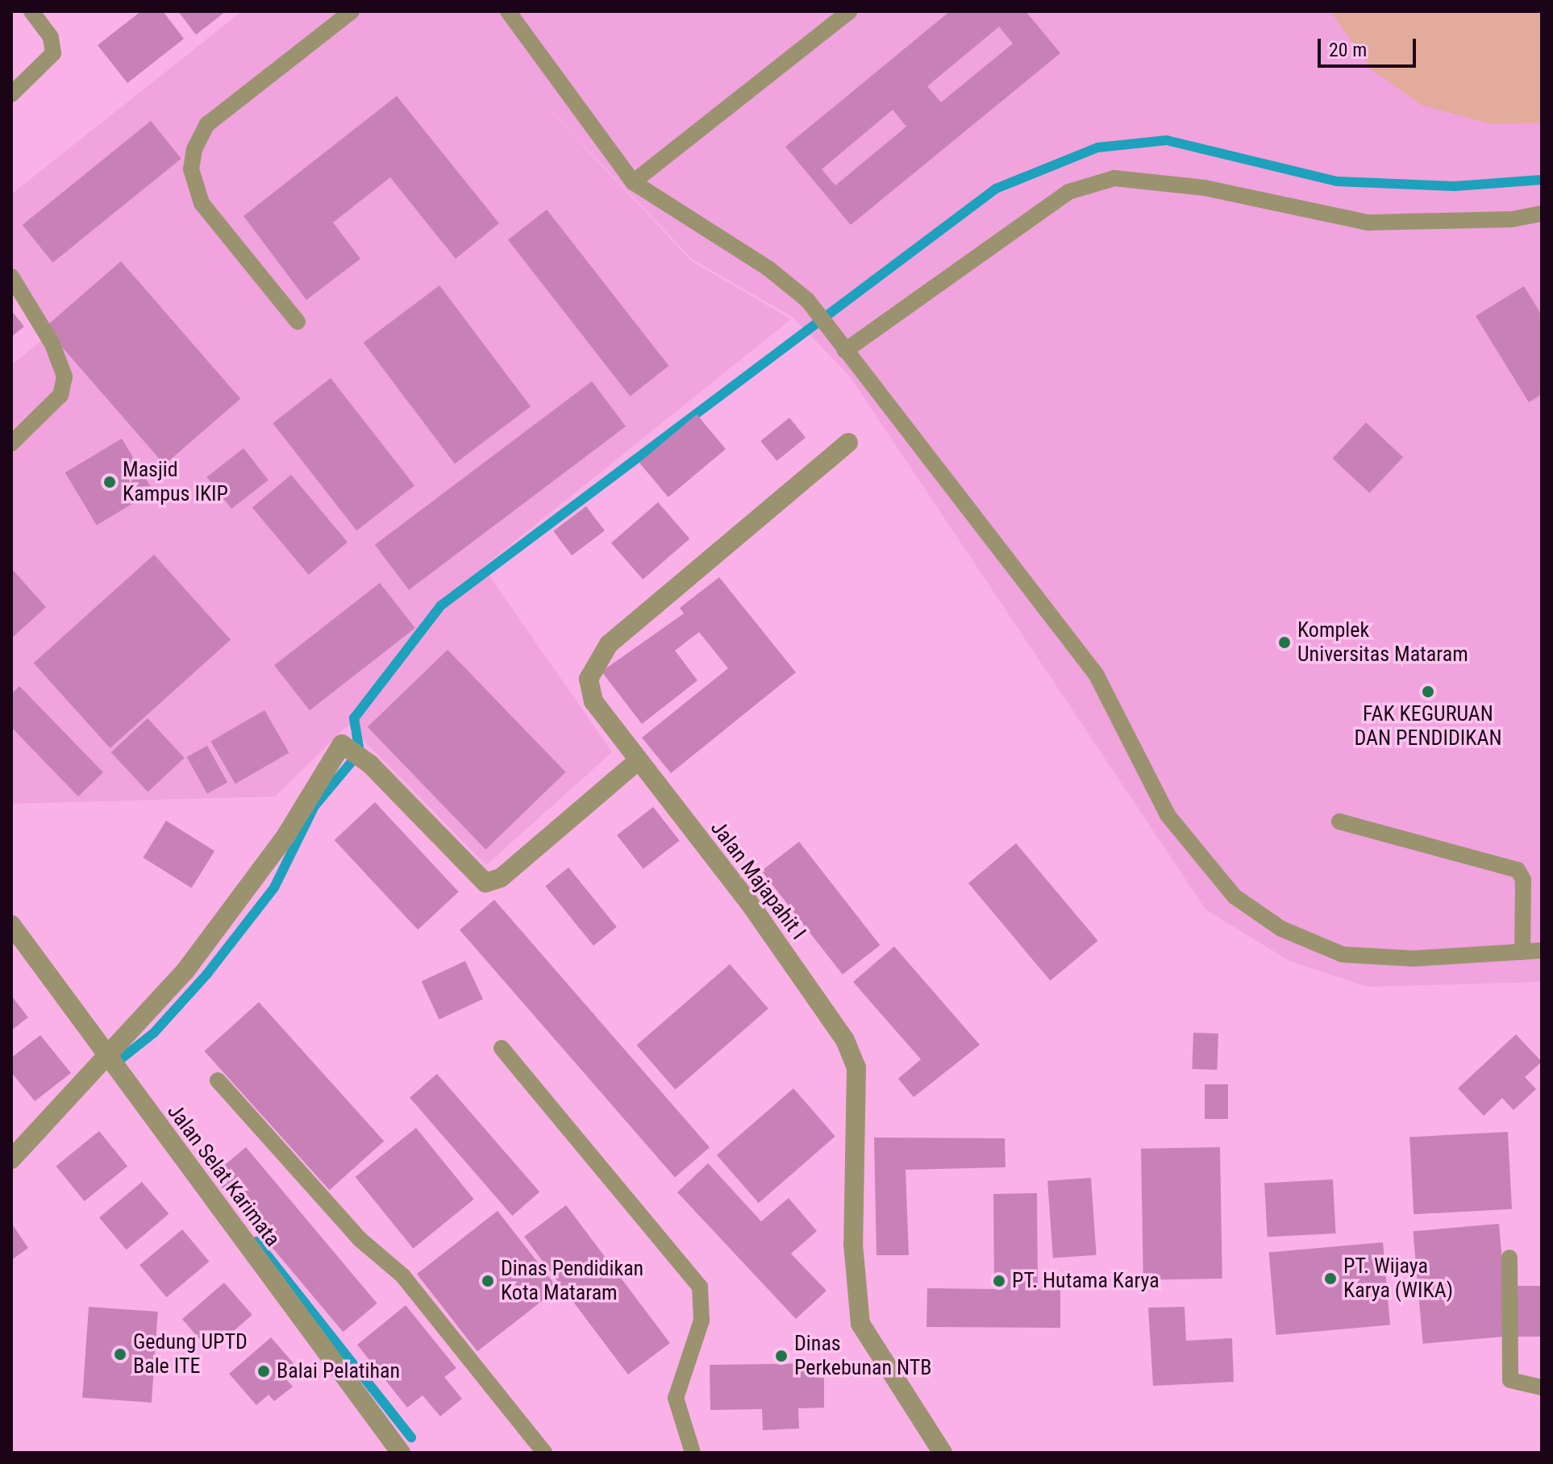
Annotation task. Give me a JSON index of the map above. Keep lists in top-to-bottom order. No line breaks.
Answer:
{"streets":{"street":["Jalan Majapahit I","Jalan Selat Karimata"]},"places":["Masjid Kampus IKIP","Komplek Universitas Mataram","FAK KEGURUAN DAN PENDIDIKAN","PT. Wijaya Karya (WIKA)","Dinas Pendidikan Kota Mataram","PT. Hutama Karya","Gedung UPTD Bale ITE","Dinas Perkebunan NTB","Balai Pelatihan"],"scale_bar":"20 m"}
